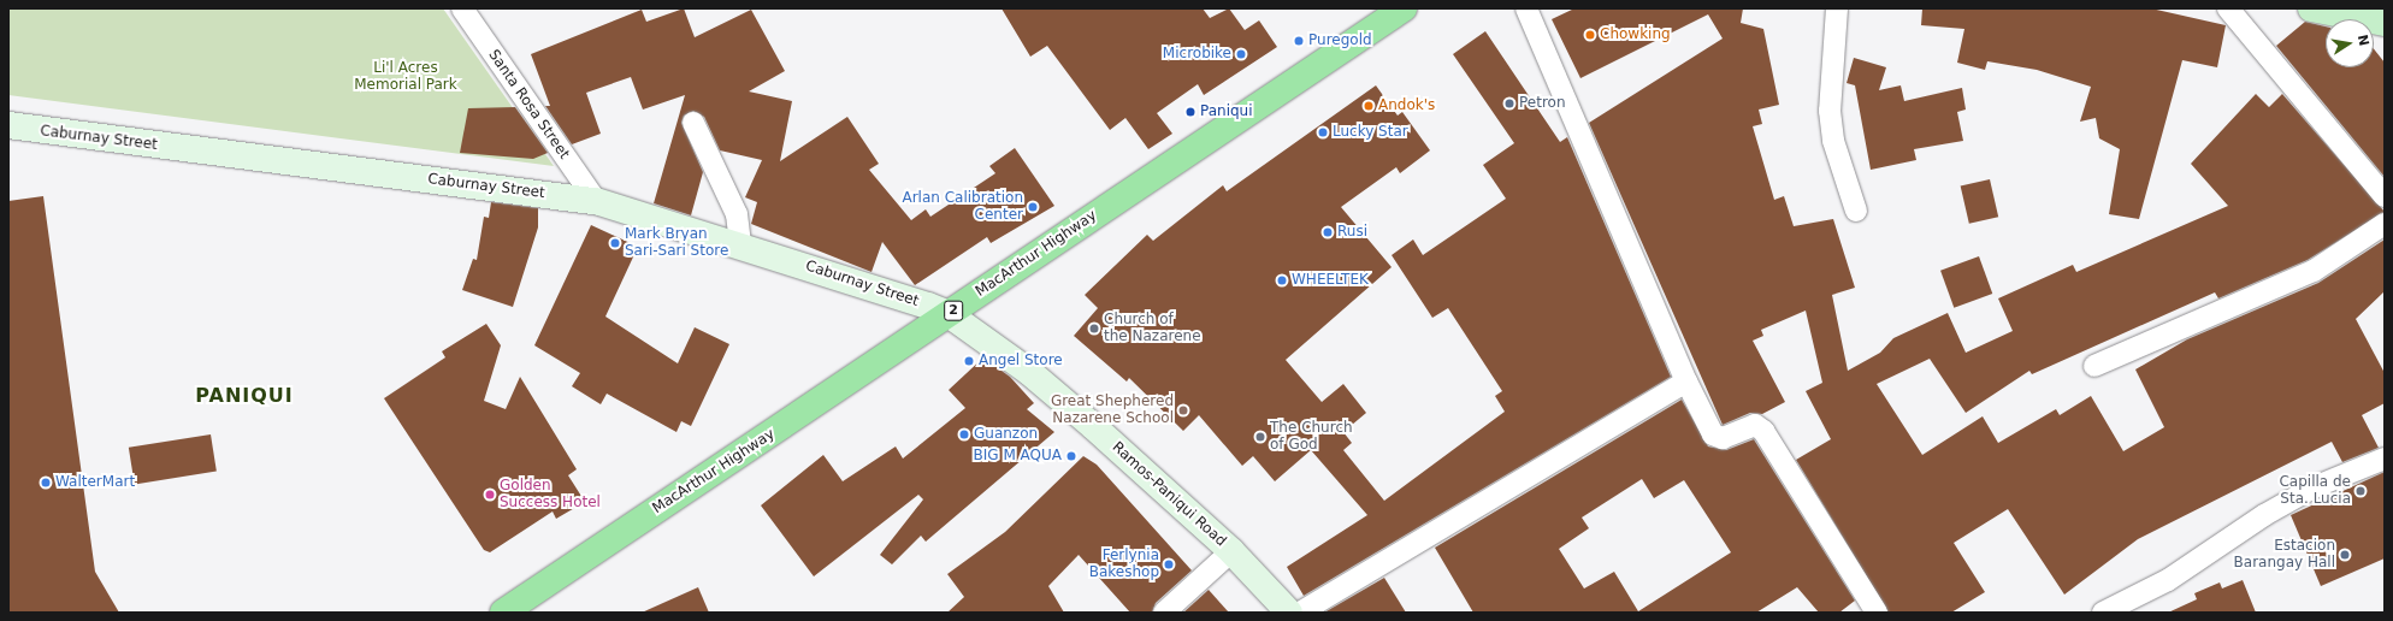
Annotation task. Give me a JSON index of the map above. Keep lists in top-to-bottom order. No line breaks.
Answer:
{"streets":{"highway":["MacArthur Highway","2"],"street":["Santa Rosa Street","Caburnay Street","Ramos-Paniqui Road"]},"crossings":[["Santa Rosa Street","Caburnay Street"],["Caburnay Street","MacArthur Highway"],["Caburnay Street","Ramos-Paniqui Road"],["MacArthur Highway","Ramos-Paniqui Road"]],"districts":["PANIQUI"],"parks":["Li'l Acres Memorial Park"],"places":["Chowking","Puregold","Microbike","Petron","Andok's","Paniqui","Lucky Star","Arlan Calibration Center","Rusi","Mark Bryan Sari-Sari Store","WHEELTEK","Church of the Nazarene","Angel Store","Great Shephered Nazarene School","Guanzon","The Church of God","BIG M AQUA","WalterMart","Capilla de Sta. Lucia","Golden Success Hotel","Estacion Barangay Hall","Ferlynia Bakeshop"],"north":"right"}
